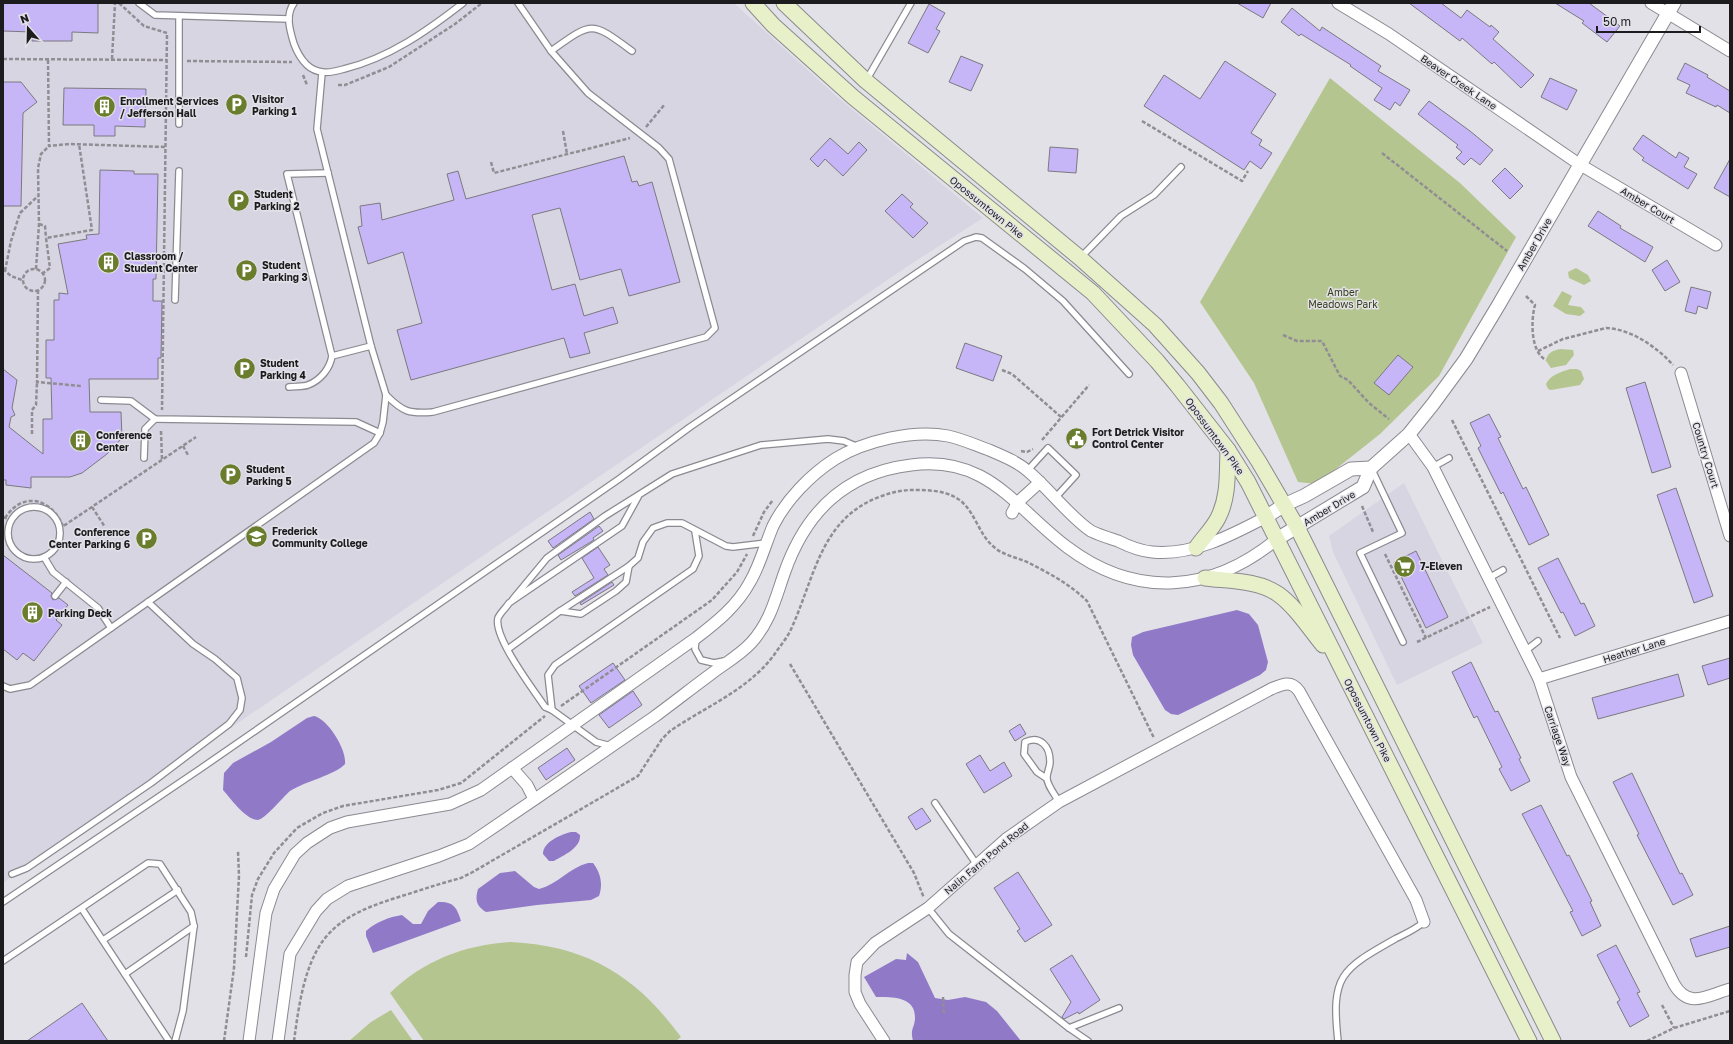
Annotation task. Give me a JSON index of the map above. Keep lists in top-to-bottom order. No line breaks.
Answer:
{"streets":{"main road":["Opossumtown Pike"],"street":["Beaver Creek Lane","Amber Court","Amber Drive","Country Court","Heather Lane","Carriage Way","Nalin Farm Pond Road"]},"crossings":[["Beaver Creek Lane","Amber Court"],["Beaver Creek Lane","Amber Drive"],["Amber Court","Amber Drive"],["Opossumtown Pike","Amber Drive"],["Amber Drive","Carriage Way"],["Heather Lane","Carriage Way"]],"parks":["Amber Meadows Park"],"places":{"parking":["Visitor Parking 1","Student Parking 2","Student Parking 3","Student Parking 4","Student Parking 5","Conference Center Parking 6"],"building":["Enrollment Services / Jefferson Hall","Classroom / Student Center","Conference Center","Parking Deck"],"public building":["Fort Detrick Visitor Control Center"],"school or university":["Frederick Community College"],"supermarket":["7-Eleven"]},"scale_bar":"50 m","north":"top"}
